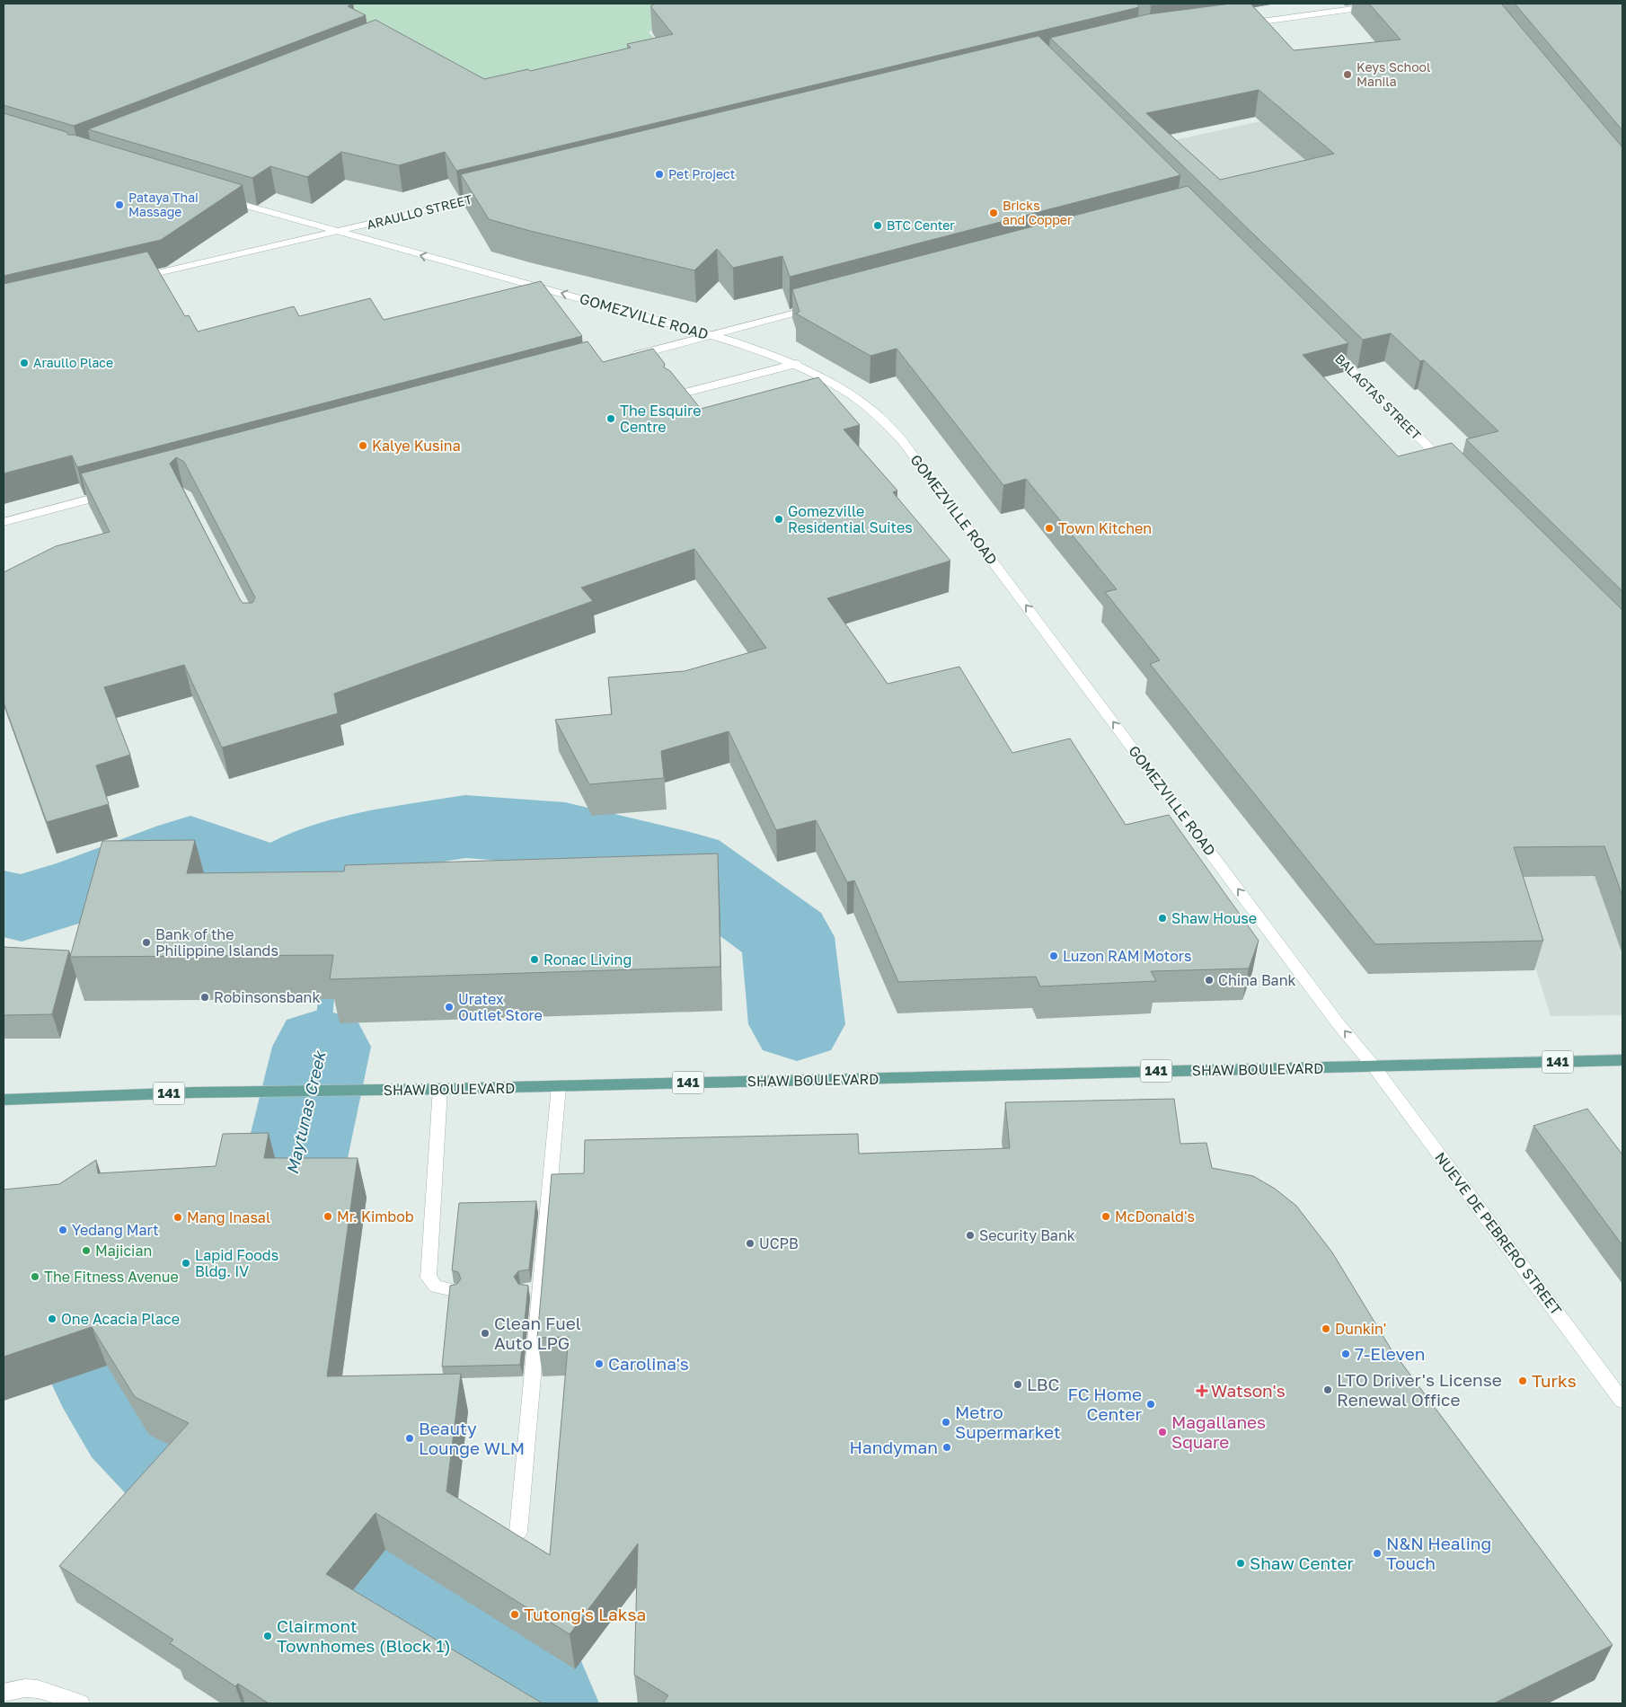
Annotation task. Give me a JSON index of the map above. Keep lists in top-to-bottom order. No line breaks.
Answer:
{"streets":{"main road":["ARAULLO STREET","GOMEZVILLE ROAD","BALAGTAS STREET","141","SHAW BOULEVARD","NUEVE DE PEBRERO STREET"]},"crossings":[["ARAULLO STREET","GOMEZVILLE ROAD"],["GOMEZVILLE ROAD","SHAW BOULEVARD"],["GOMEZVILLE ROAD","NUEVE DE PEBRERO STREET"],["SHAW BOULEVARD","NUEVE DE PEBRERO STREET"]],"one_way":["GOMEZVILLE ROAD"],"water":["Maytunas Creek"],"places":{"other":["Keys School Manila","Pet Project","Pataya Thai Massage","Bricks and Copper","BTC Center","Araullo Place","The Esquire Centre","Kalye Kusina","Gomezville Residential Suites","Town Kitchen","Shaw House","Bank of the Philippine Islands","Luzon RAM Motors","Ronac Living","China Bank","Robinsonsbank","Uratex Outlet Store","Mr. Kimbob","McDonald's","Mang Inasal","Yedang Mart","Security Bank","UCPB","Majician","Lapid Foods Bldg. IV","The Fitness Avenue","One Acacia Place","Dunkin'","Clean Fuel Auto LPG","7-Eleven","Carolina's","Turks","LBC","LTO Driver's License Renewal Office","FC Home Center","Metro Supermarket","Magallanes Square","Beauty Lounge WLM","Handyman","N&N Healing Touch","Shaw Center","Tutong's Laksa","Clairmont Townhomes (Block 1)"],"health":["Watson's"]}}
